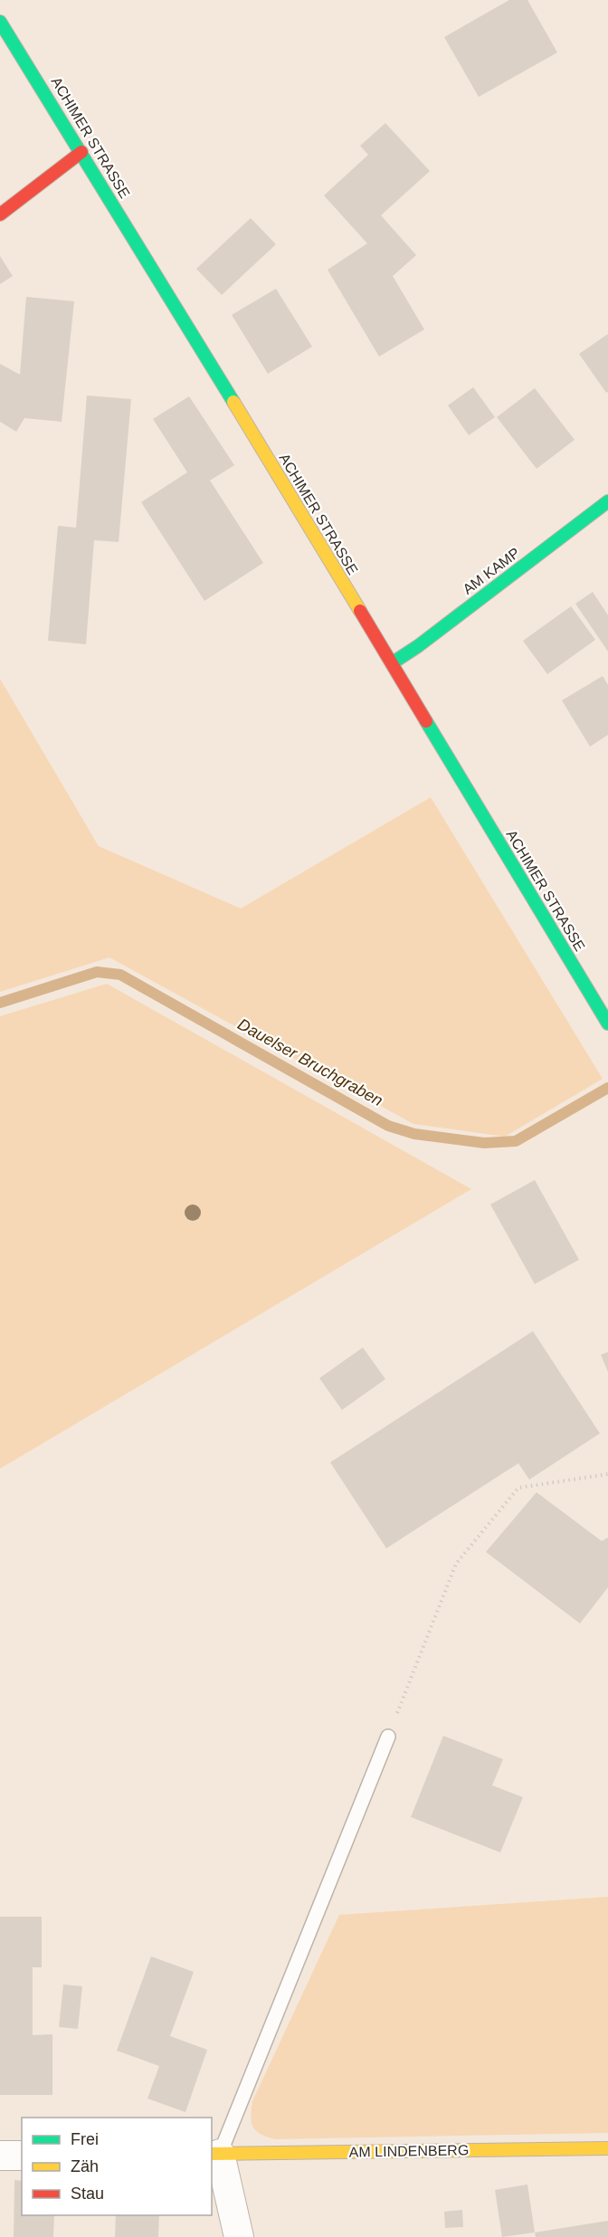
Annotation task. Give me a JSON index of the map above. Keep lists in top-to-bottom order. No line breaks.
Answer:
{"streets":{"main road":["ACHIMER STRASSE","AM KAMP","AM LINDENBERG"]},"crossings":[["ACHIMER STRASSE","AM KAMP"]],"water":["Dauelser Bruchgraben"],"legend":["Frei","Zäh","Stau"]}
